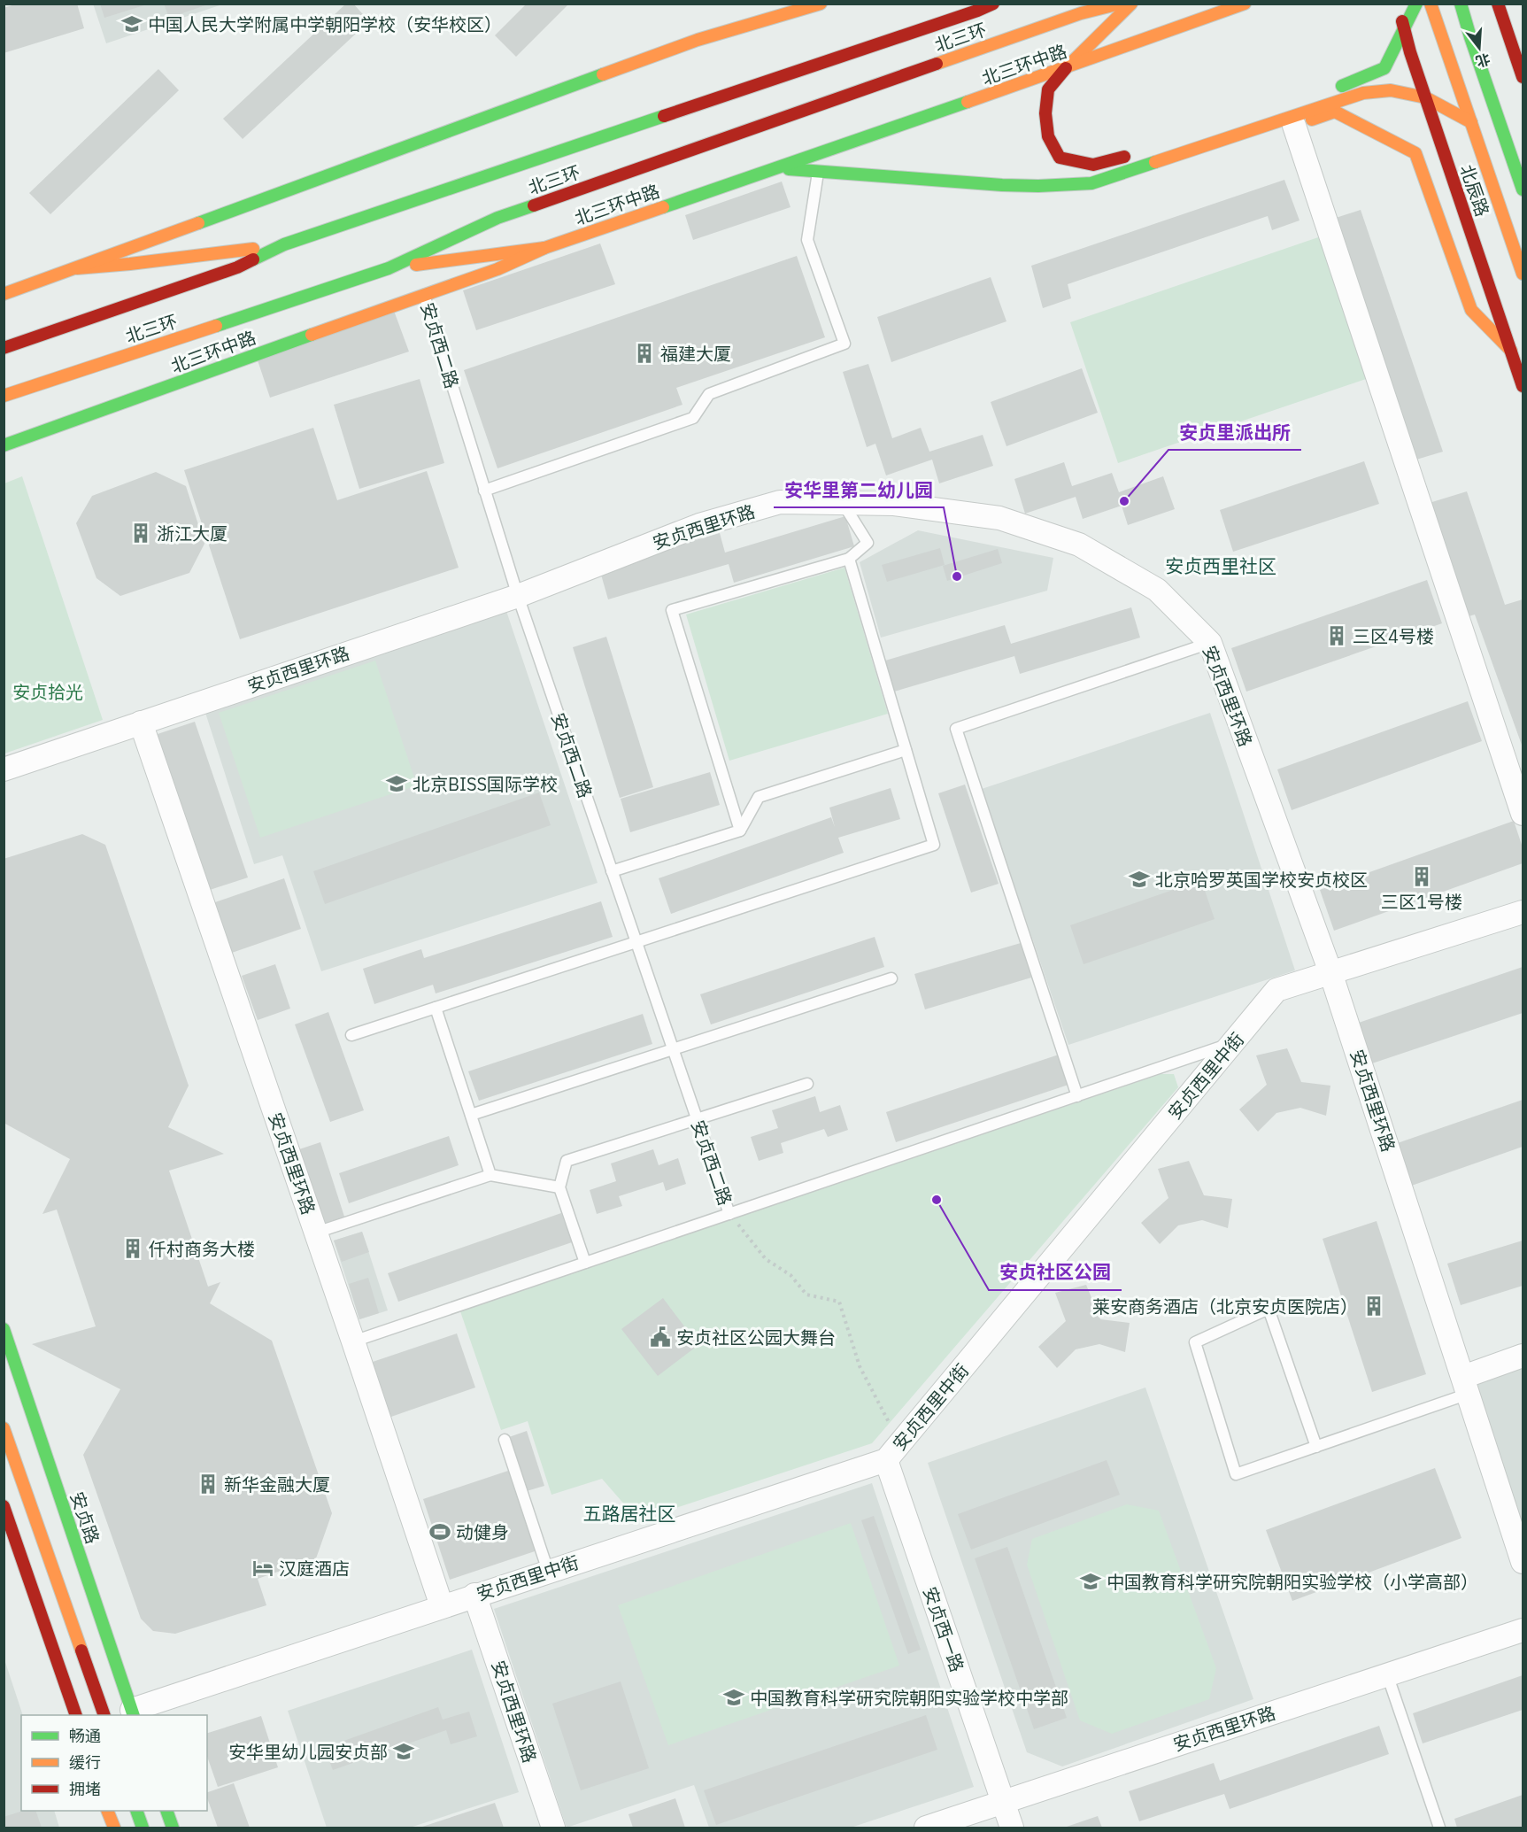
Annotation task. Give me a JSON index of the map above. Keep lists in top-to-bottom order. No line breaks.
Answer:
{"streets":{"main road":["北三环","北三环中路","北辰路","安贞路"],"street":["安贞西里环路","安贞西里中街","安贞西一路"],"lane":["安贞西二路"]},"crossings":[["北三环中路","安贞西二路"],["安贞西二路","安贞西里环路"],["安贞西里环路","安贞西里中街"],["安贞西里环路","安贞西一路"],["安贞西里中街","安贞路"],["安贞西里中街","安贞西一路"]],"districts":["安贞西里社区","五路居社区"],"parks":["安贞拾光"],"places":{"school or university":["中国人民大学附属中学朝阳学校（安华校区）","北京BISS国际学校","北京哈罗英国学校安贞校区","中国教育科学研究院朝阳实验学校（小学高部）","中国教育科学研究院朝阳实验学校中学部","安华里幼儿园安贞部"],"building":["福建大厦","浙江大厦","三区4号楼","三区1号楼","仟村商务大楼","莱安商务酒店（北京安贞医院店）","新华金融大厦"],"other":["安贞里派出所","安华里第二幼儿园","安贞社区公园"],"public building":["安贞社区公园大舞台"],"sports":["动健身"],"hotel":["汉庭酒店"]},"legend":["畅通","缓行","拥堵"],"north":"bottom"}
